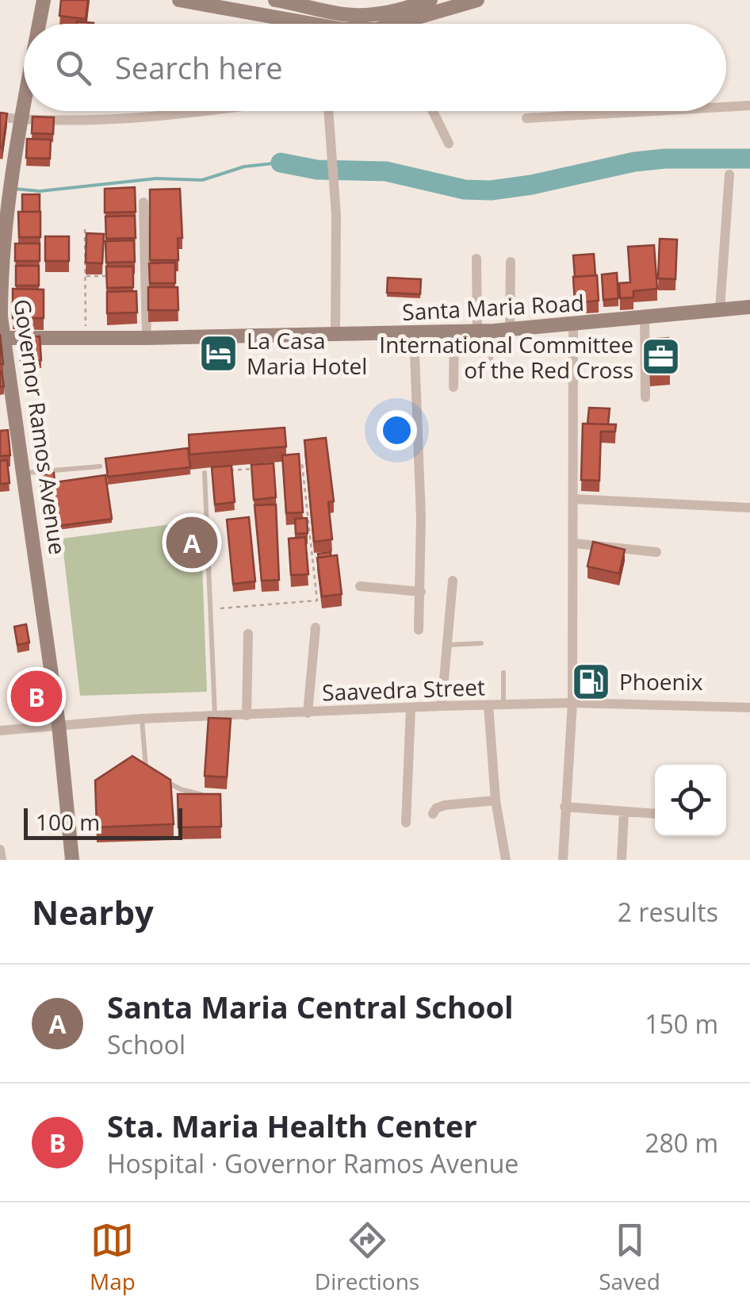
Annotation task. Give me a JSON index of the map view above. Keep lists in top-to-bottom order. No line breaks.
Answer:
{"streets":{"main road":["Santa Maria Road","Governor Ramos Avenue"],"street":["Saavedra Street"]},"crossings":[["Santa Maria Road","Governor Ramos Avenue"],["Governor Ramos Avenue","Saavedra Street"]],"places":{"hotel":["La Casa Maria Hotel"],"office":["International Committee of the Red Cross"],"fuel station":["Phoenix"]},"scale_bar":"100 m","page":{"search":"Search here","pins":["A","B"],"scale":"100 m","heading":["Nearby","2 results"],"list":[{"mark":"A","name":"Santa Maria Central School","note":"School","value":"150 m"},{"mark":"B","name":"Sta. Maria Health Center","note":"Hospital · Governor Ramos Avenue","value":"280 m"}],"nav":["Map","Directions","Saved"]}}
